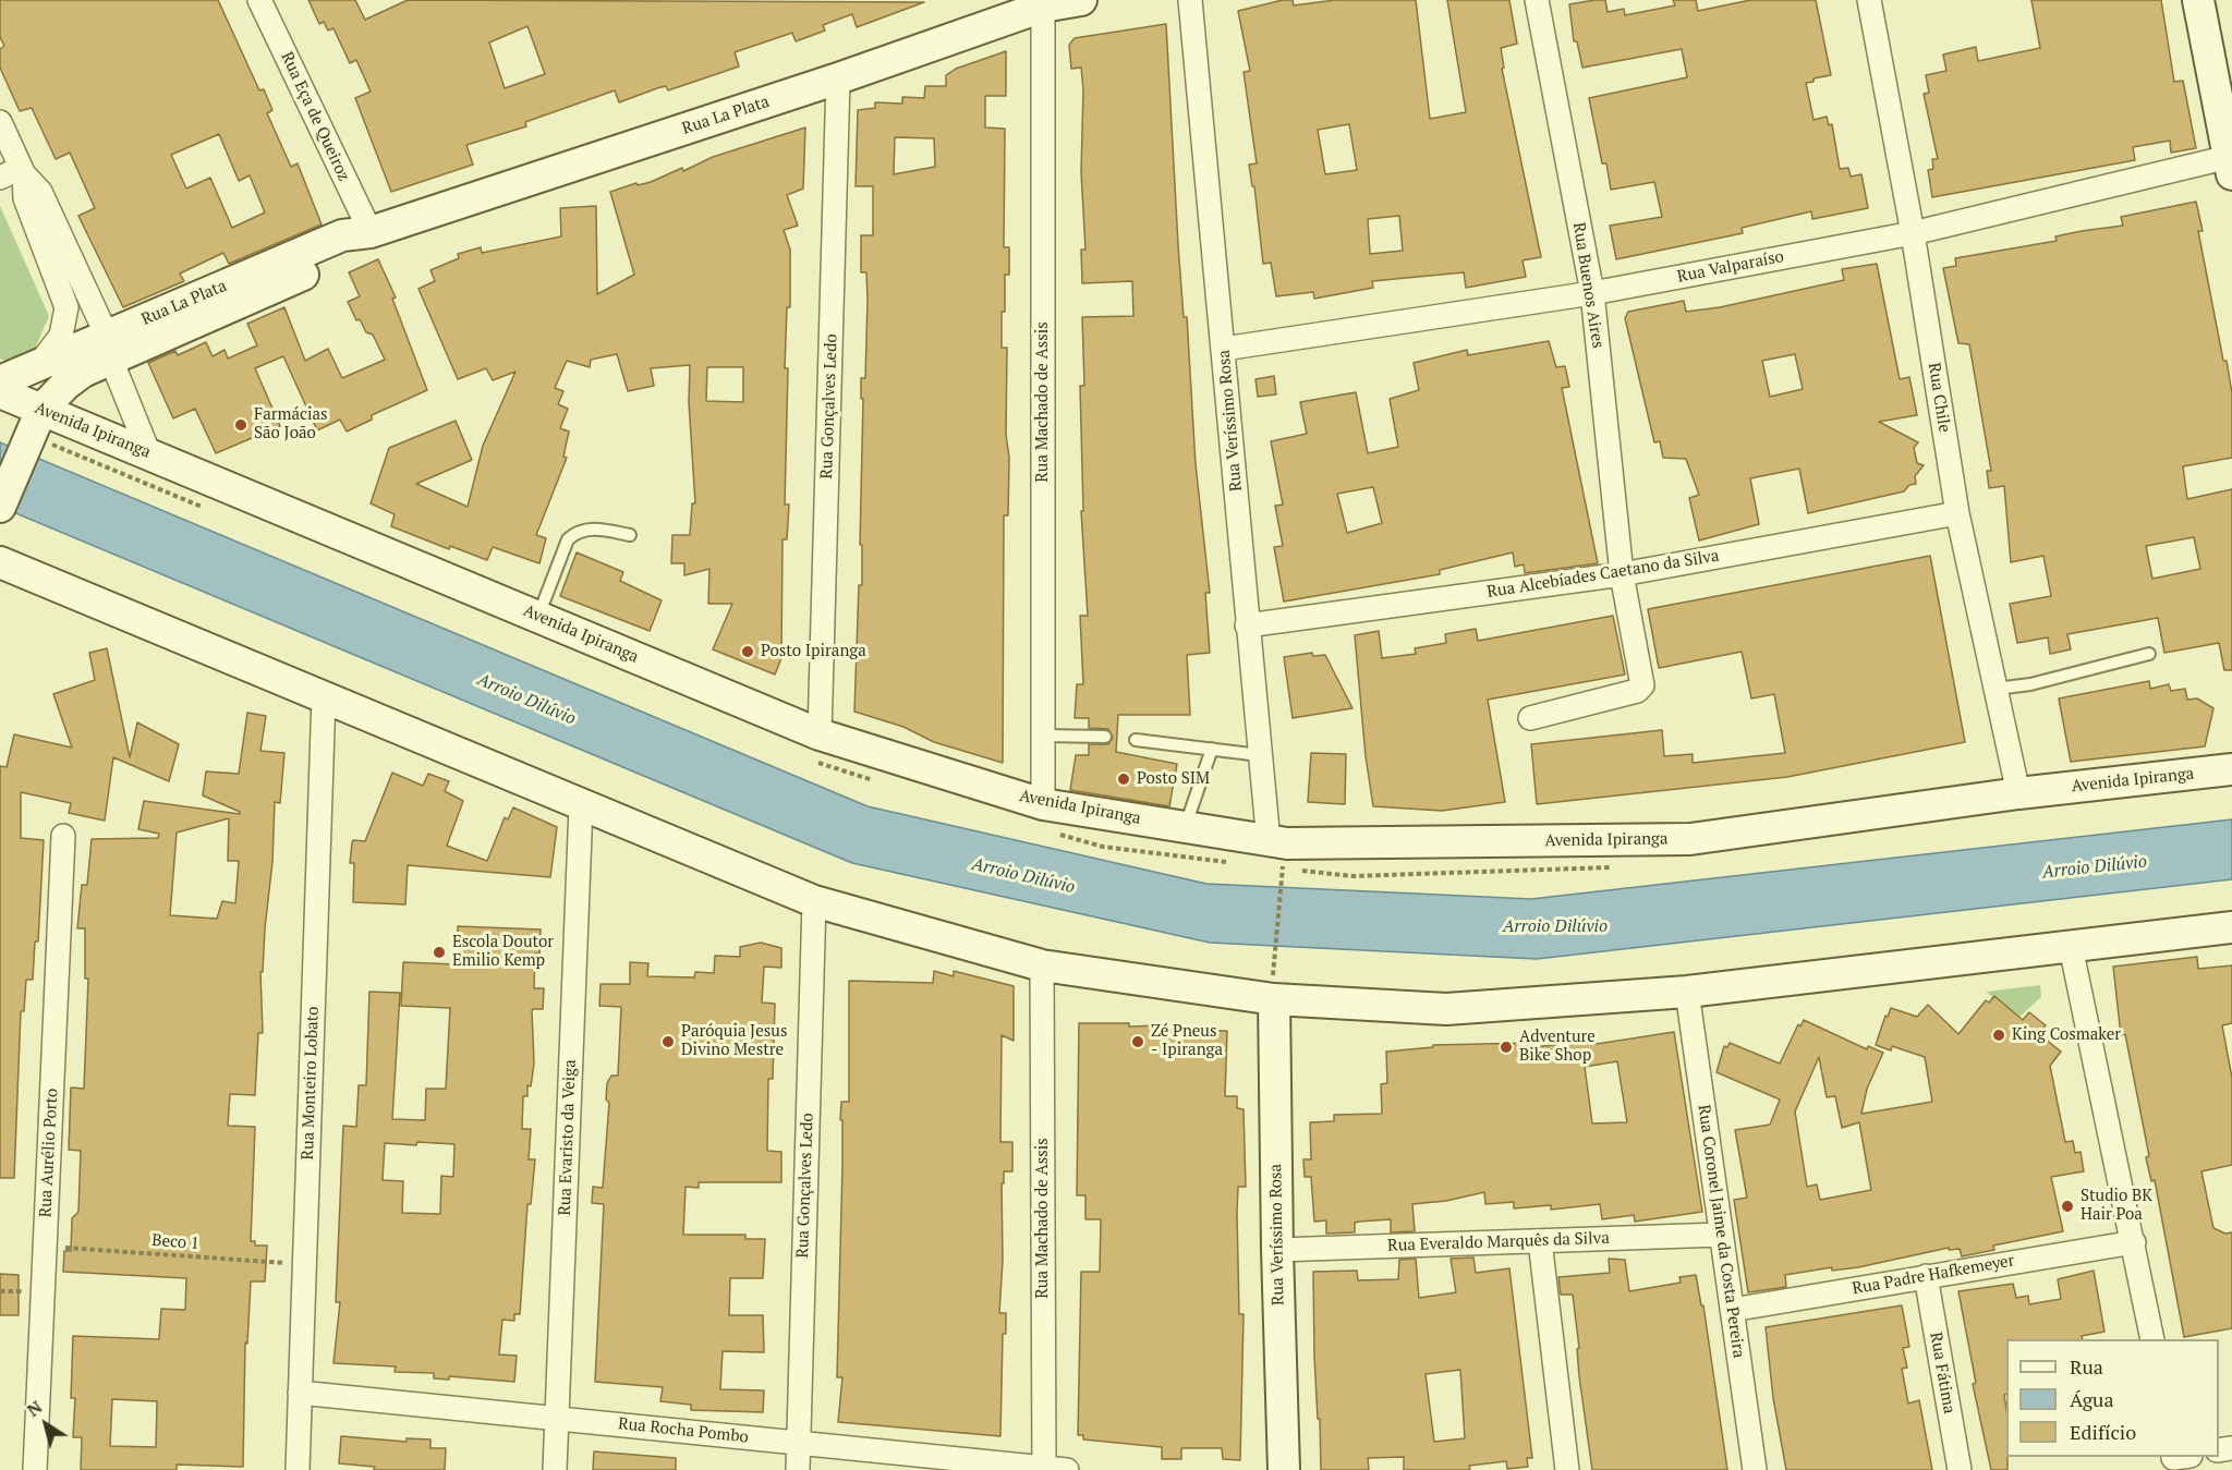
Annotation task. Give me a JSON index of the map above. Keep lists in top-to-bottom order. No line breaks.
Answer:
{"streets":{"main road":["Rua La Plata","Rua Veríssimo Rosa","Avenida Ipiranga"],"street":["Rua Eça de Queiroz","Rua Valparaíso","Rua Buenos Aires","Rua Chile","Rua Machado de Assis","Rua Gonçalves Ledo","Rua Alcebíades Caetano da Silva","Rua Monteiro Lobato","Rua Evaristo da Veiga","Rua Aurélio Porto","Rua Coronel Jaime da Costa Pereira","Rua Everaldo Marquês da Silva","Rua Padre Hafkemeyer","Rua Fátima","Rua Rocha Pombo"],"path":["Beco 1"]},"crossings":[["Rua La Plata","Rua Eça de Queiroz"],["Rua La Plata","Rua Machado de Assis"],["Rua La Plata","Rua Gonçalves Ledo"],["Rua La Plata","Avenida Ipiranga"],["Rua Valparaíso","Rua Buenos Aires"],["Rua Valparaíso","Rua Chile"],["Rua Valparaíso","Rua Veríssimo Rosa"],["Rua Buenos Aires","Rua Alcebíades Caetano da Silva"],["Rua Chile","Avenida Ipiranga"],["Rua Chile","Rua Alcebíades Caetano da Silva"],["Rua Machado de Assis","Avenida Ipiranga"],["Rua Machado de Assis","Rua Rocha Pombo"],["Rua Gonçalves Ledo","Avenida Ipiranga"],["Rua Gonçalves Ledo","Rua Rocha Pombo"],["Rua Veríssimo Rosa","Avenida Ipiranga"],["Rua Veríssimo Rosa","Rua Alcebíades Caetano da Silva"],["Rua Veríssimo Rosa","Rua Everaldo Marquês da Silva"],["Rua Monteiro Lobato","Beco 1"],["Rua Monteiro Lobato","Rua Rocha Pombo"],["Rua Evaristo da Veiga","Rua Rocha Pombo"],["Rua Aurélio Porto","Beco 1"],["Rua Coronel Jaime da Costa Pereira","Rua Everaldo Marquês da Silva"],["Rua Coronel Jaime da Costa Pereira","Rua Padre Hafkemeyer"],["Rua Padre Hafkemeyer","Rua Fátima"]],"water":["Arroio Dilúvio"],"places":["Farmácias São João","Posto Ipiranga","Posto SIM","Escola Doutor Emilio Kemp","King Cosmaker","Paróquia Jesus Divino Mestre","Zé Pneus - Ipiranga","Adventure Bike Shop","Studio BK Hair Poa"],"legend":["Rua","Água","Edifício"],"north":"top left"}
